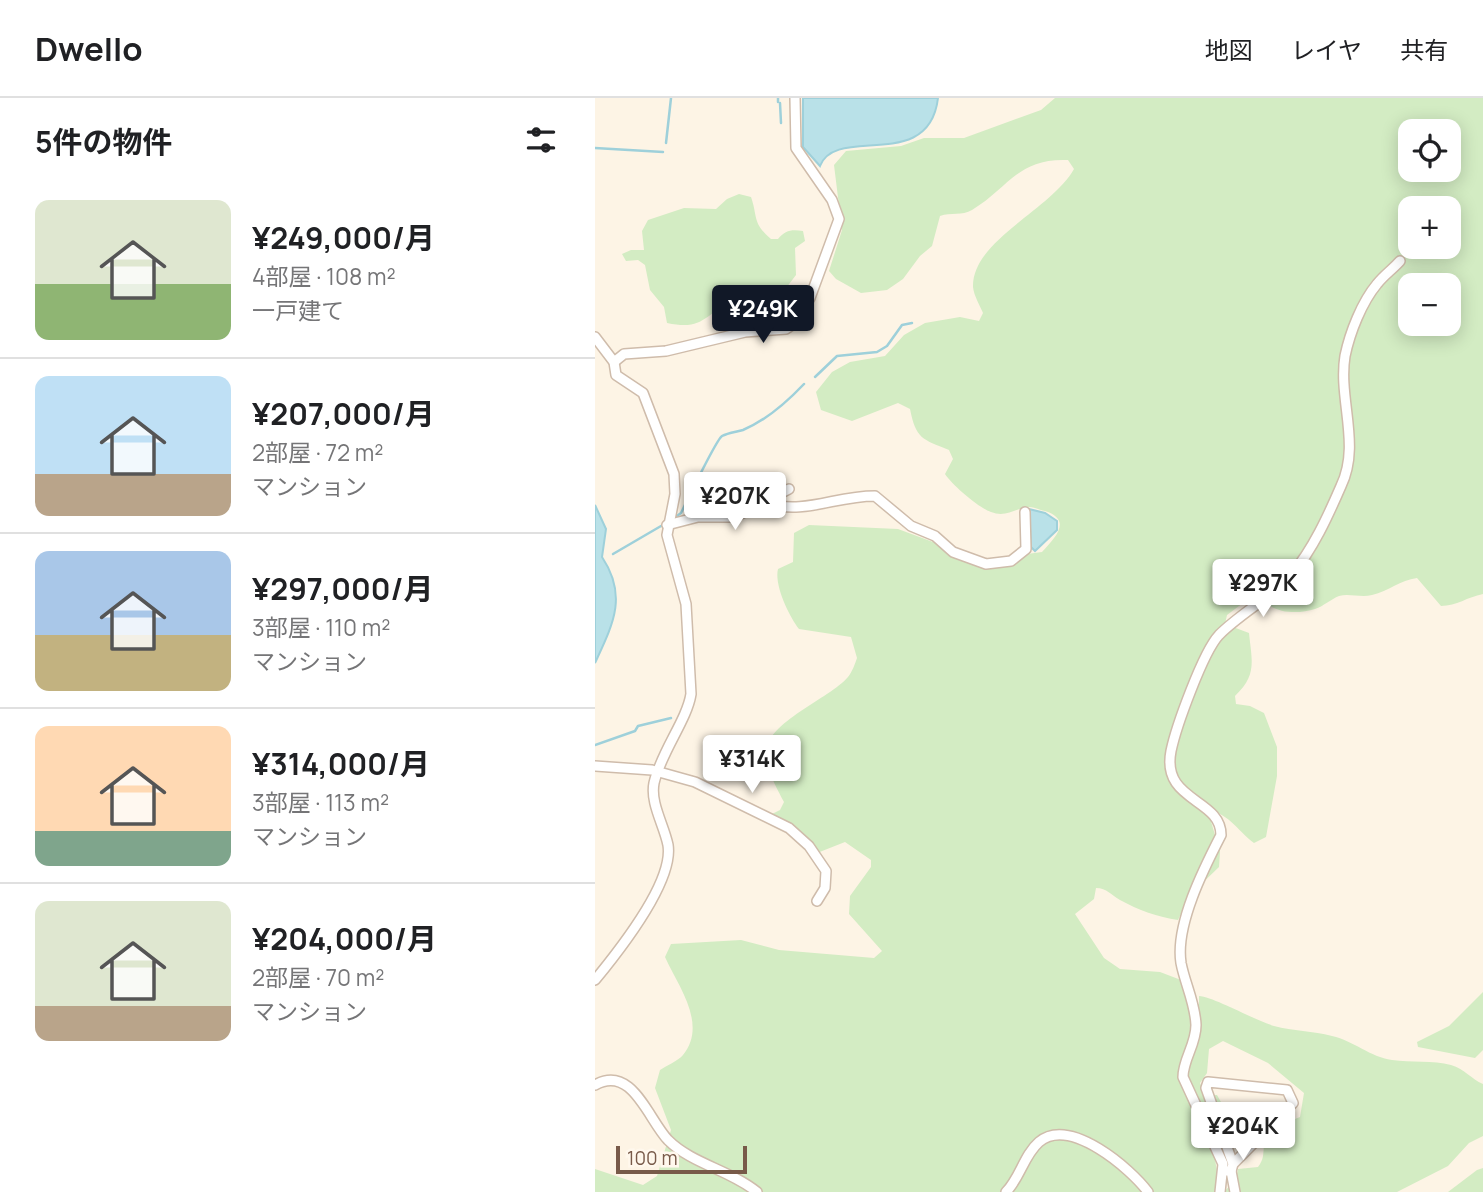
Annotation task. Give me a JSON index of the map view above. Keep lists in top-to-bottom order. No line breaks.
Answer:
{"scale_bar":"100 m","page":{"header":"Dwello","nav":["地図","レイヤ","共有"],"heading":"5件の物件","map_buttons":["+","−"],"list":[{"name":"¥249,000/月","note":"4部屋 · 108 m² · 一戸建て"},{"name":"¥207,000/月","note":"2部屋 · 72 m² · マンション"},{"name":"¥297,000/月","note":"3部屋 · 110 m² · マンション"},{"name":"¥314,000/月","note":"3部屋 · 113 m² · マンション"},{"name":"¥204,000/月","note":"2部屋 · 70 m² · マンション"}],"price":["¥249K","¥207K","¥297K","¥314K","¥204K"],"scale":"100 m"}}
